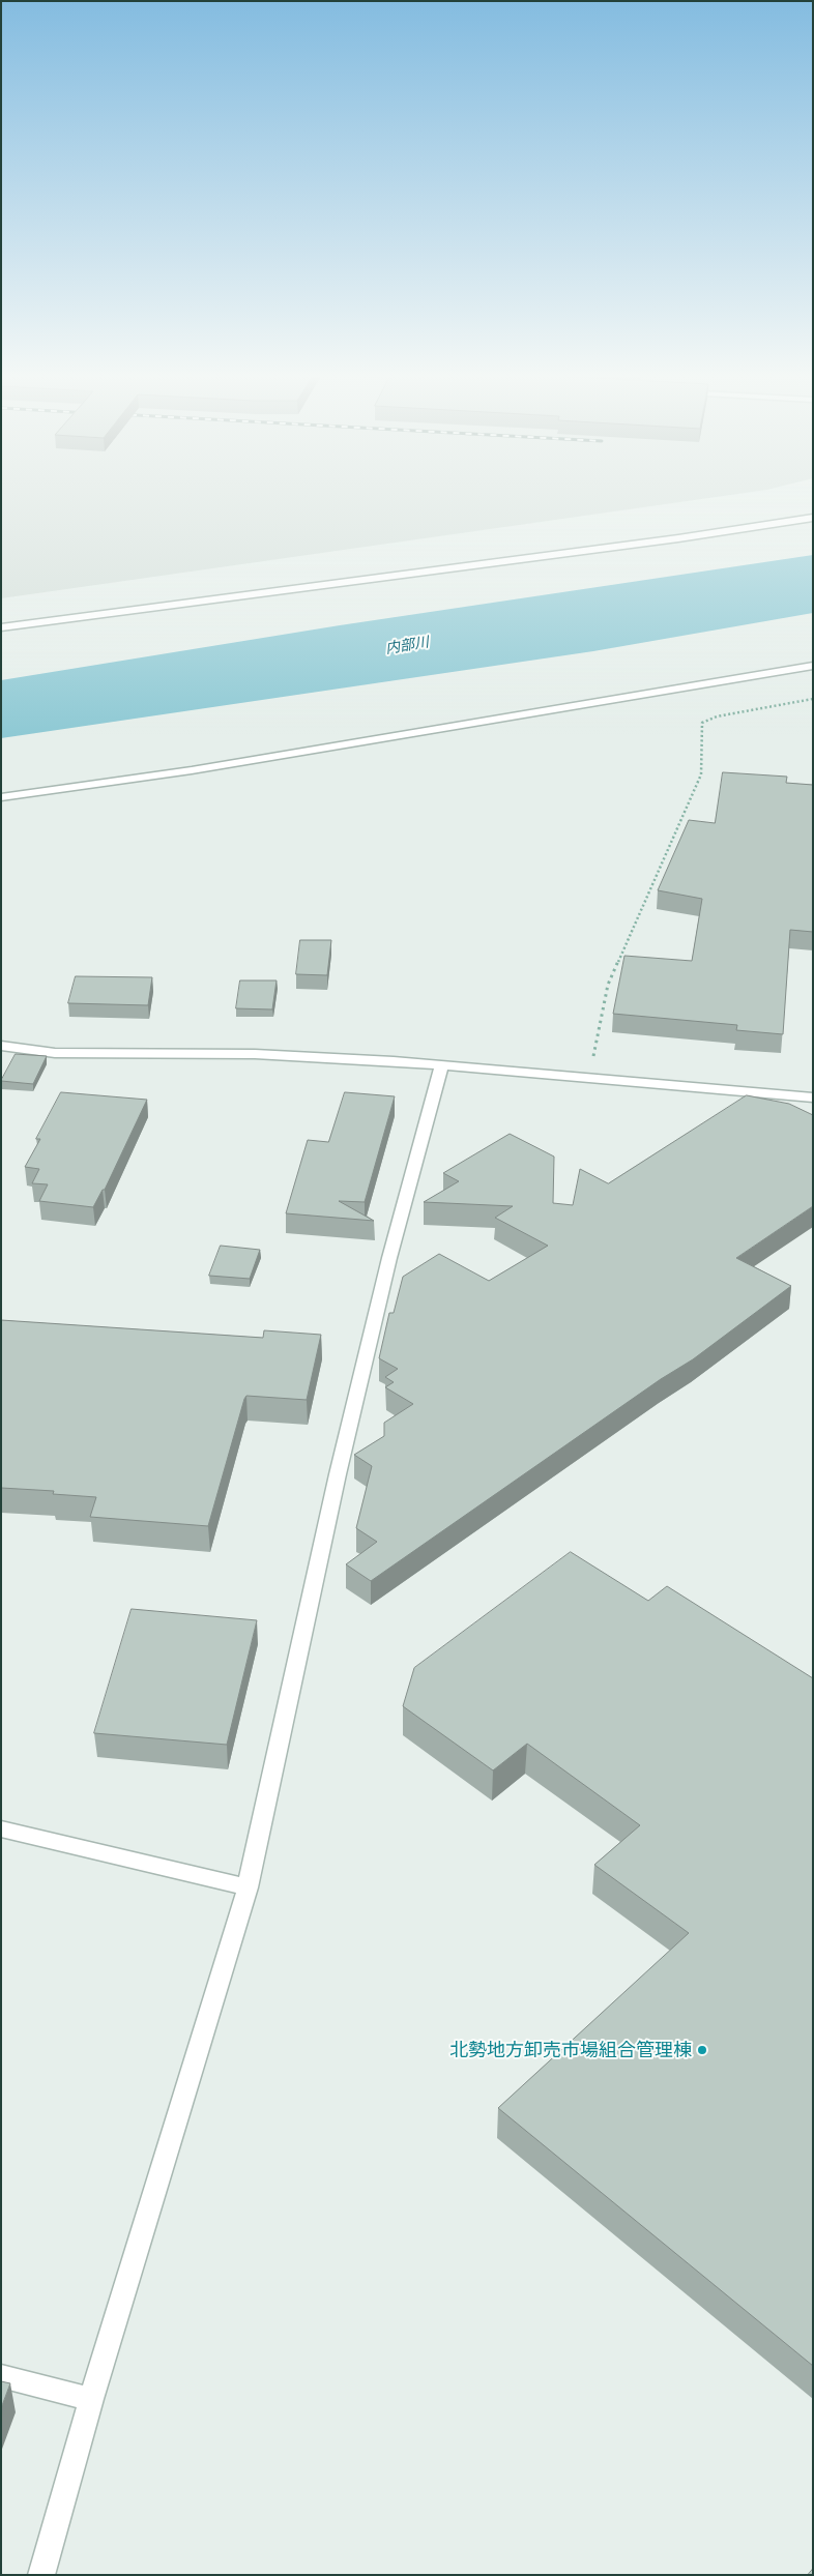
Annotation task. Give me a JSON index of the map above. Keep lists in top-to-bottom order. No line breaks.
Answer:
{"water":["内部川"],"places":["北勢地方卸売市場組合管理棟"]}
